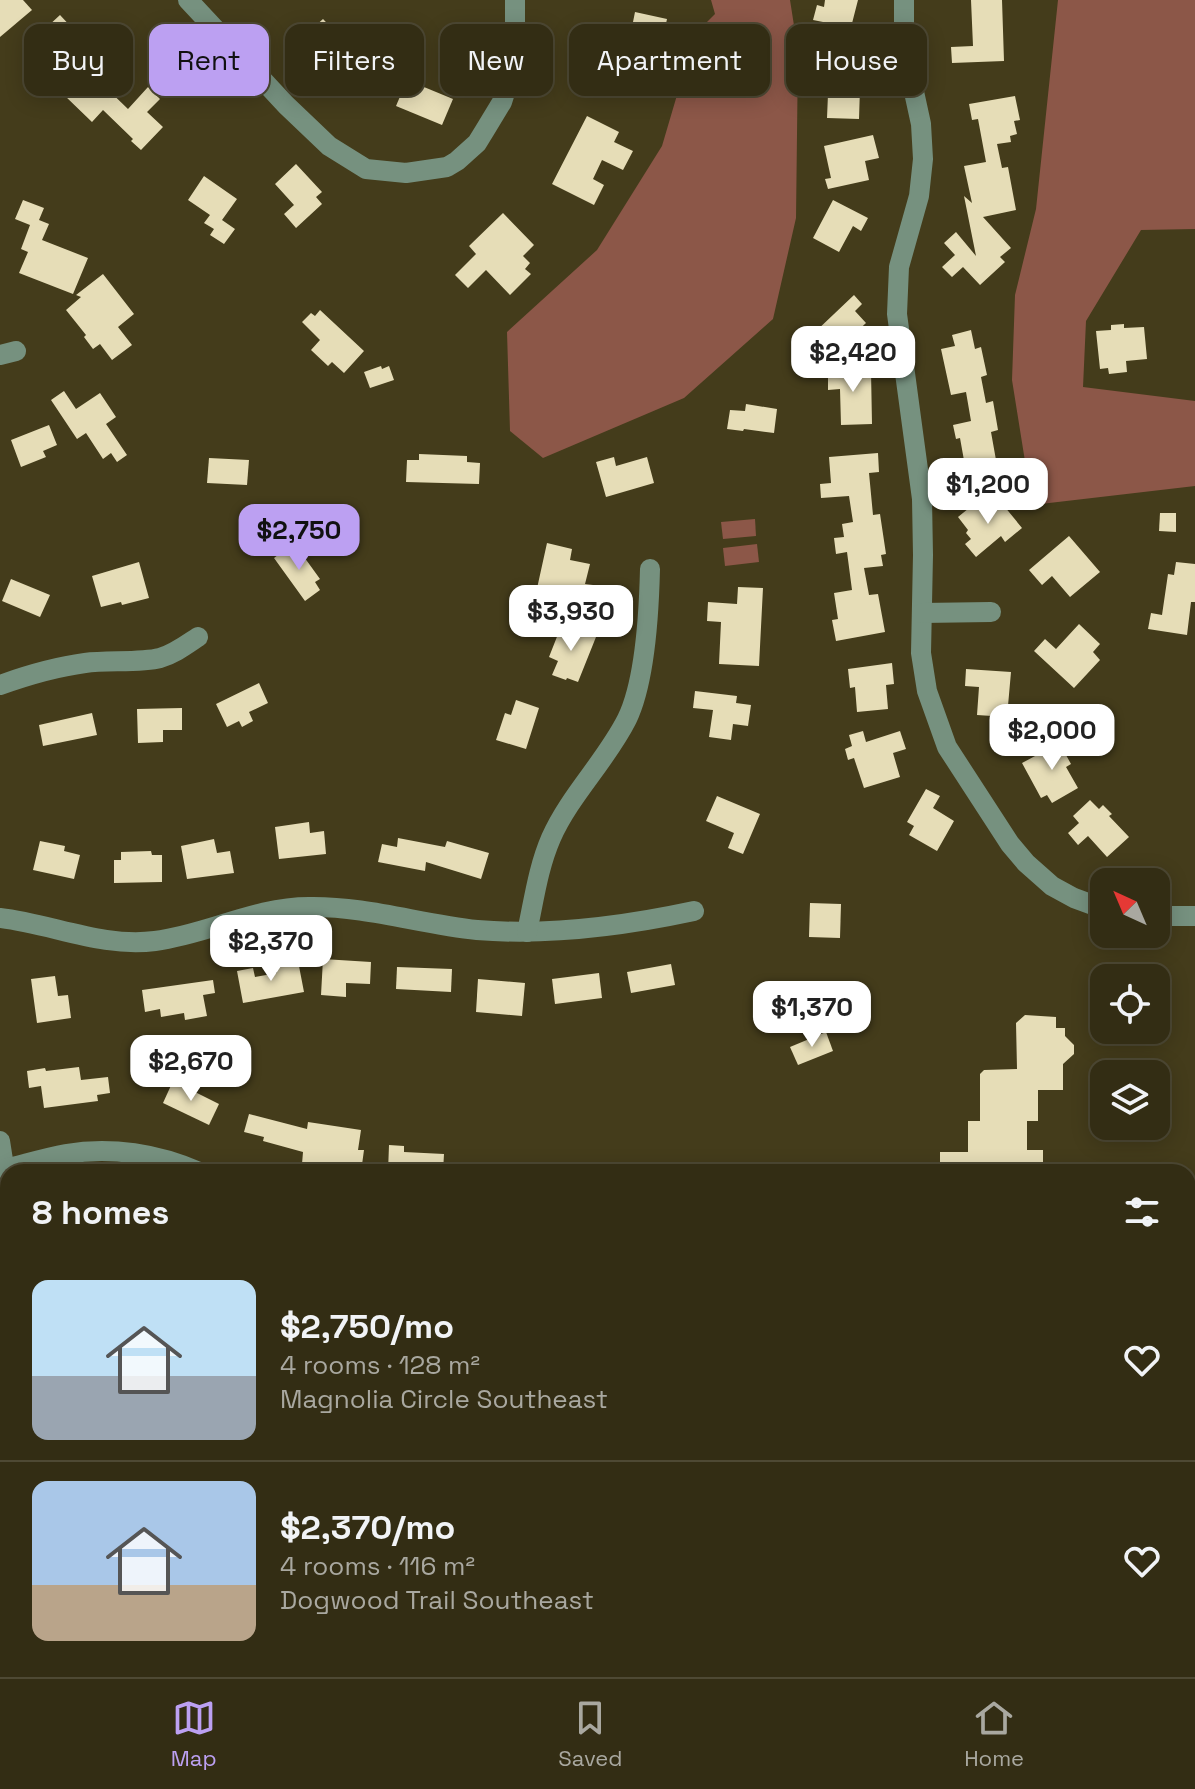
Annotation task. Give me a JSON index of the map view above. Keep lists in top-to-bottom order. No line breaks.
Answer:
{"north":"top left","page":{"chip":["Buy","Rent","Filters","New","Apartment","House"],"price":["$2,420","$1,200","$2,750","$3,930","$2,000","$2,370","$1,370","$2,670"],"heading":"8 homes","list":[{"name":"$2,750/mo","note":"4 rooms · 128 m² · Magnolia Circle Southeast"},{"name":"$2,370/mo","note":"4 rooms · 116 m² · Dogwood Trail Southeast"}],"tabs":["Map","Saved","Home"]}}
